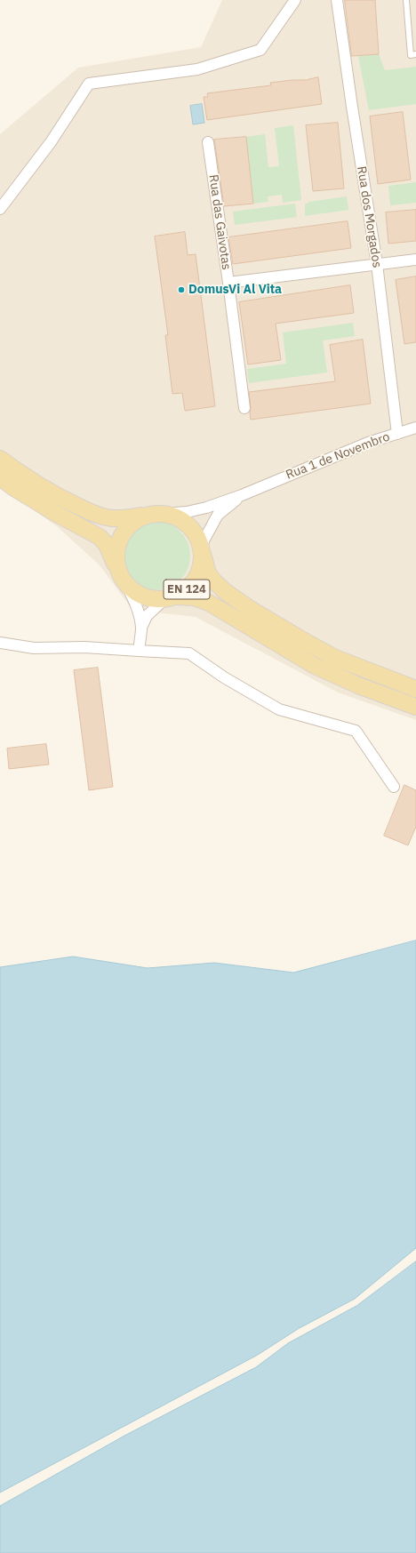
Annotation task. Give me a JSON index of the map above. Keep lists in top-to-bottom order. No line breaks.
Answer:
{"streets":{"main road":["EN 124"],"street":["Rua dos Morgados","Rua das Gaivotas","Rua 1 de Novembro"]},"crossings":[["Rua dos Morgados","Rua 1 de Novembro"]],"places":["DomusVi Al Vita"]}
